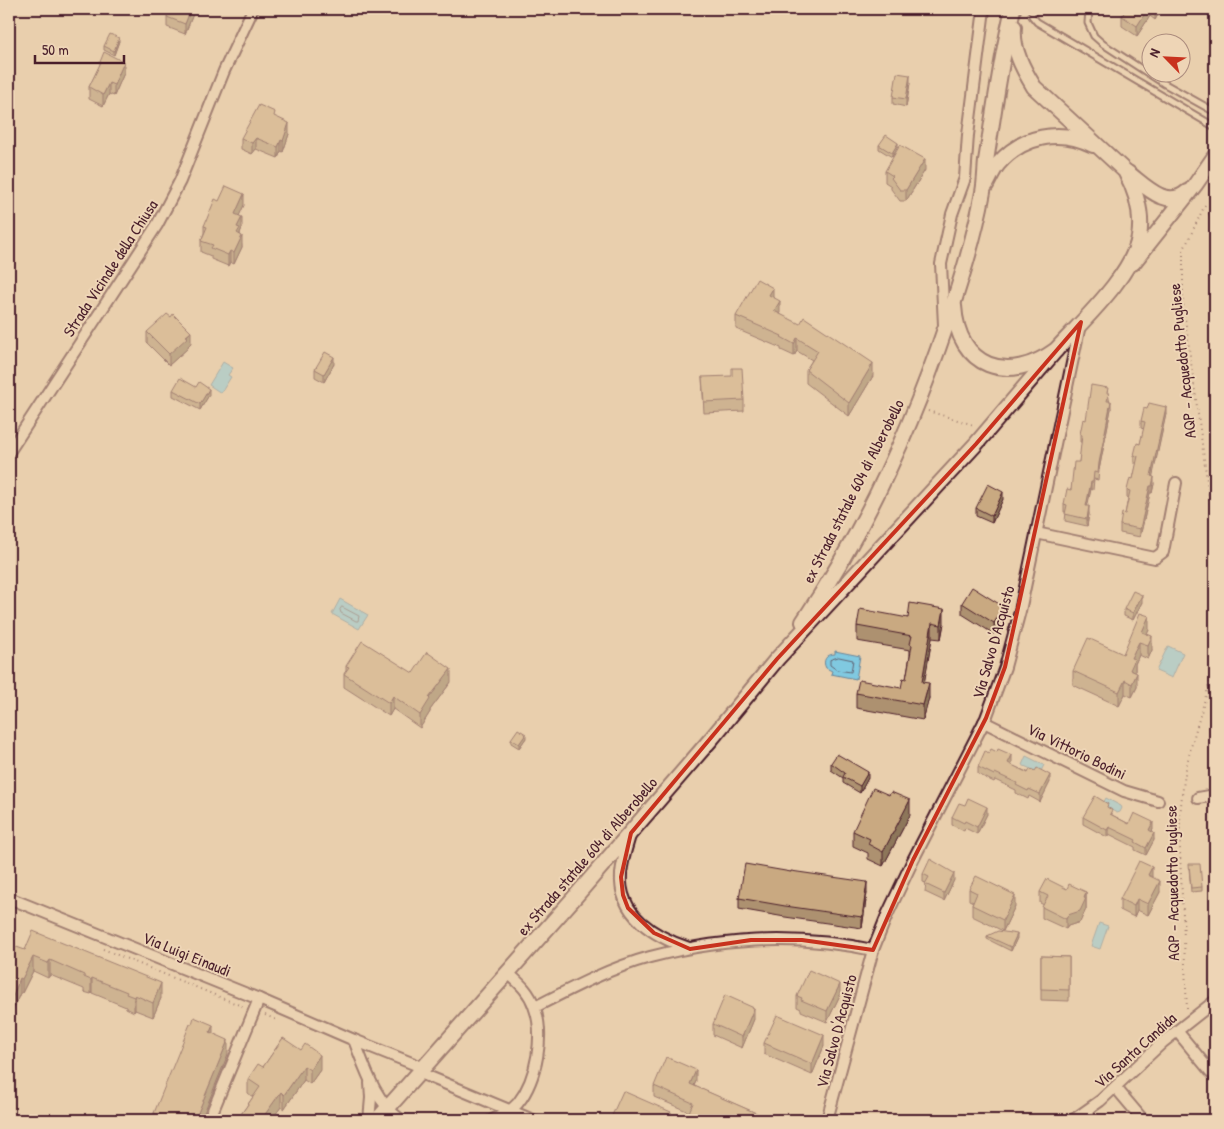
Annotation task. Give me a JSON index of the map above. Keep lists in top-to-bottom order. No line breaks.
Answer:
{"streets":{"main road":["ex Strada statale 604 di Alberobello"],"street":["Strada Vicinale della Chiusa","Via Salvo D'Acquisto","Via Vittorio Bodini","Via Luigi Einaudi","Via Santa Candida"],"path":["AQP - Acquedotto Pugliese"]},"crossings":[["AQP - Acquedotto Pugliese","Via Santa Candida"],["ex Strada statale 604 di Alberobello","Via Salvo D'Acquisto"],["ex Strada statale 604 di Alberobello","Via Luigi Einaudi"],["Via Salvo D'Acquisto","Via Vittorio Bodini"]],"scale_bar":"50 m","north":"top left"}
